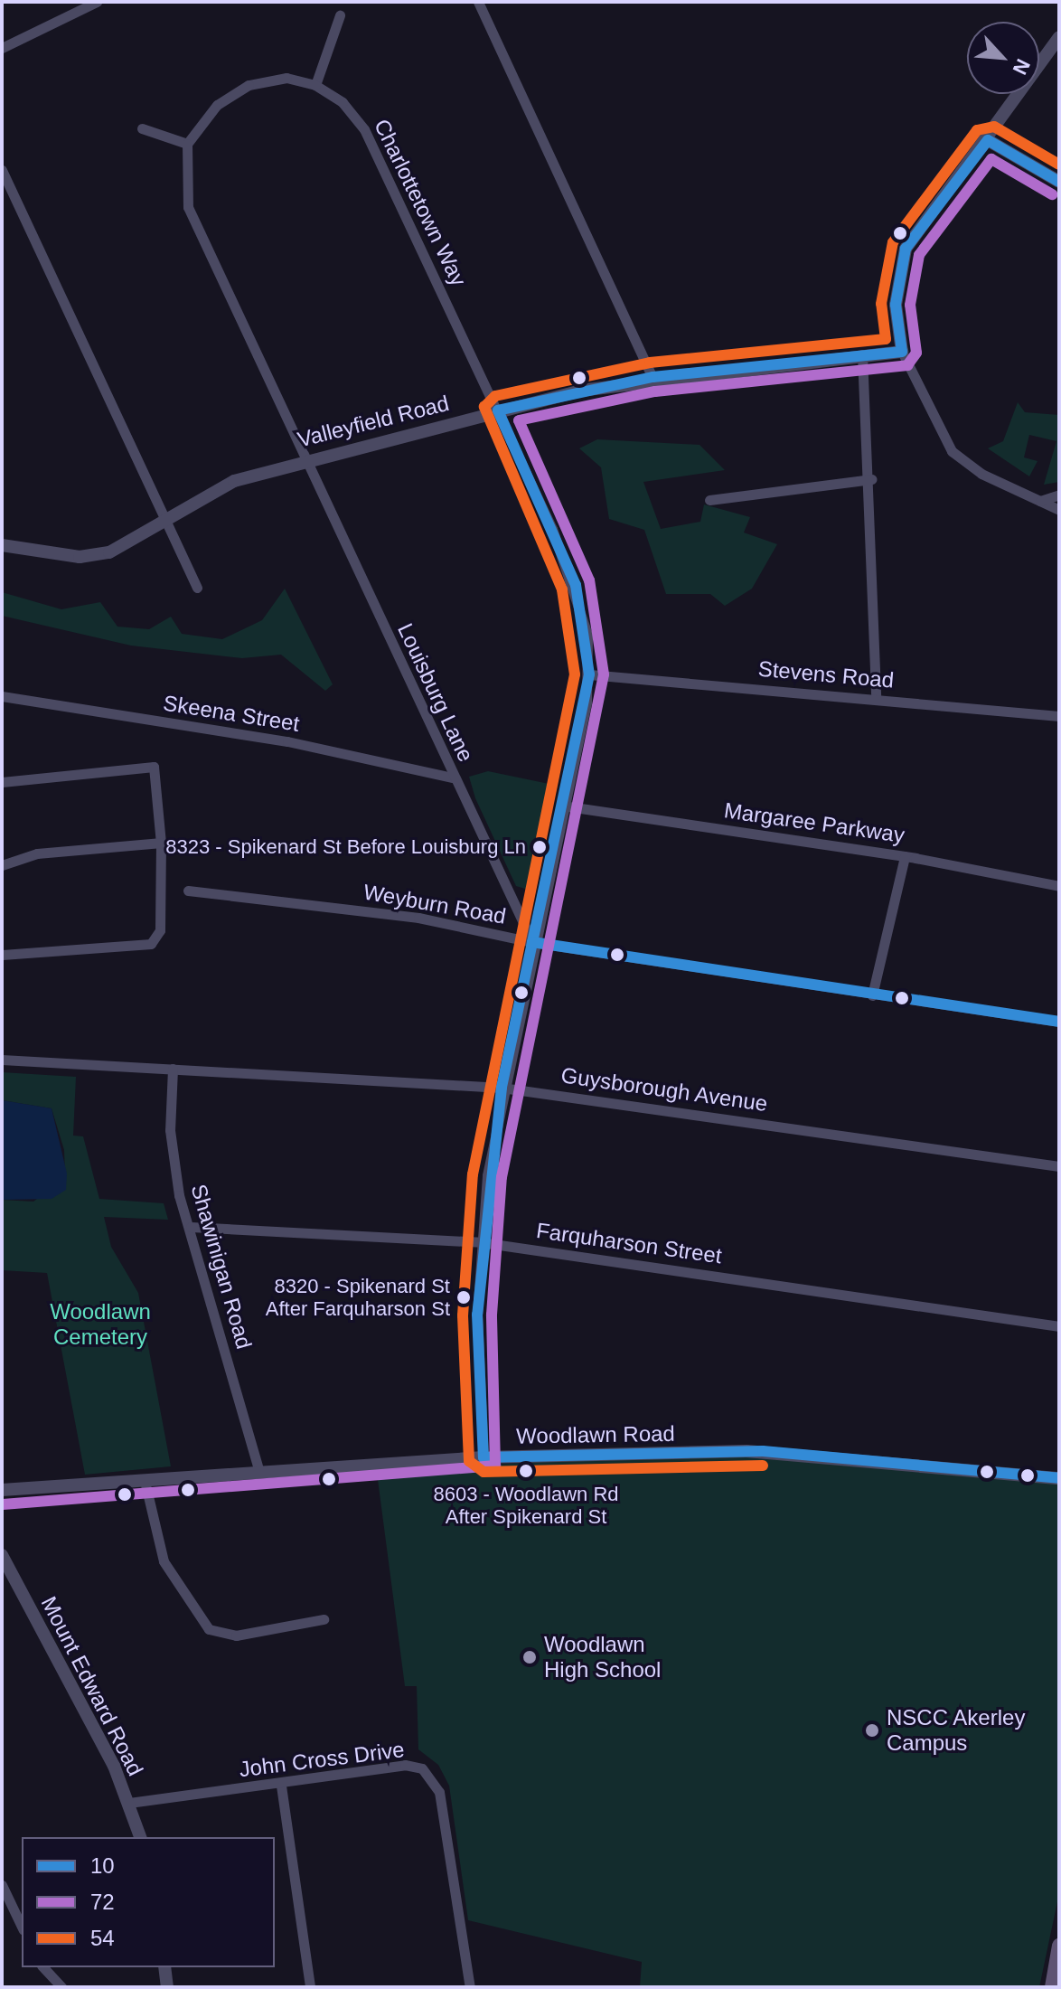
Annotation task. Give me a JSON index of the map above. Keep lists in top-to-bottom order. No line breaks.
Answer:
{"streets":{"street":["Charlottetown Way","Valleyfield Road","Stevens Road","Louisburg Lane","Skeena Street","Margaree Parkway","Weyburn Road","Guysborough Avenue","Farquharson Street","Shawinigan Road","Woodlawn Road","Mount Edward Road","John Cross Drive"]},"crossings":[["Charlottetown Way","Valleyfield Road"],["Charlottetown Way","Stevens Road"],["Valleyfield Road","Louisburg Lane"],["Louisburg Lane","Skeena Street"],["Louisburg Lane","Weyburn Road"],["Guysborough Avenue","Shawinigan Road"],["Farquharson Street","Shawinigan Road"],["Shawinigan Road","Woodlawn Road"],["Mount Edward Road","John Cross Drive"]],"parks":["Woodlawn Cemetery"],"places":["8323 - Spikenard St Before Louisburg Ln","8320 - Spikenard St After Farquharson St","8603 - Woodlawn Rd After Spikenard St","Woodlawn High School","NSCC Akerley Campus"],"lines":["transit line 54","transit line 10","transit line 72"],"legend":["10","72","54"],"north":"bottom right"}
